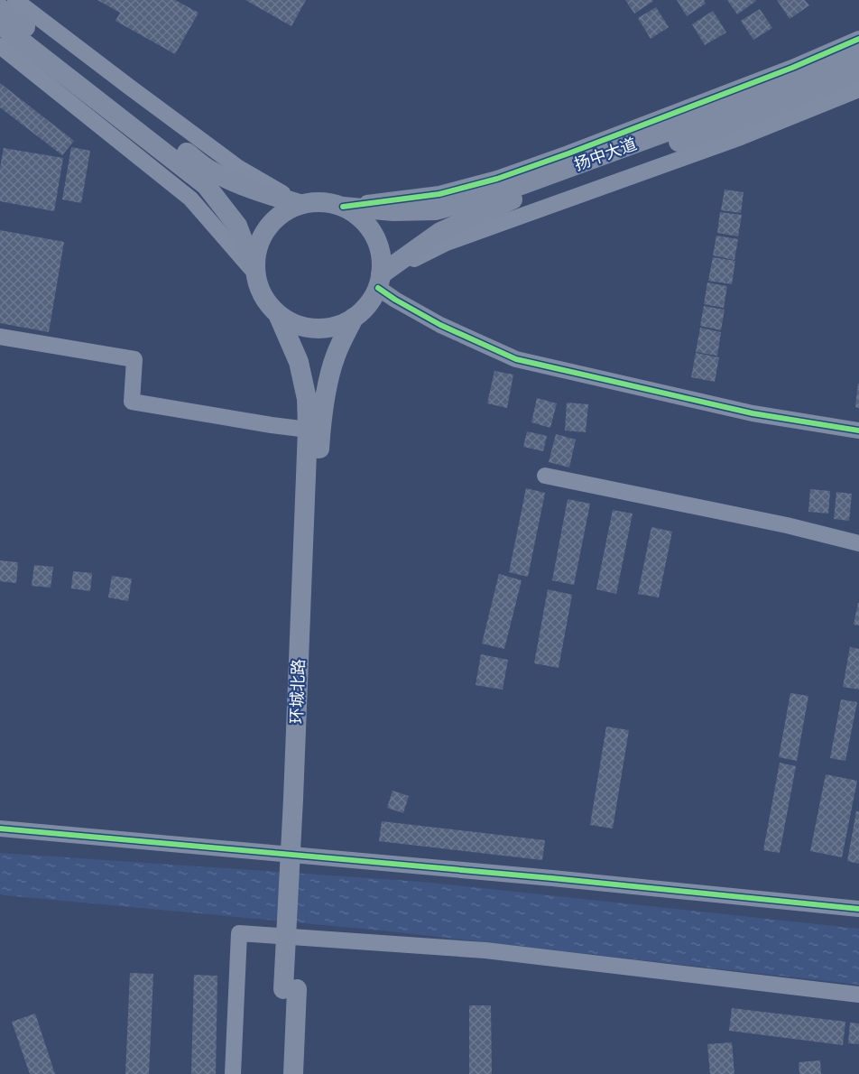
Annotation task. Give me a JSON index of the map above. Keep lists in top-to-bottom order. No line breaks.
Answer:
{"streets":{"main road":["扬中大道","环城北路"]},"crossings":[["扬中大道","环城北路"]]}
